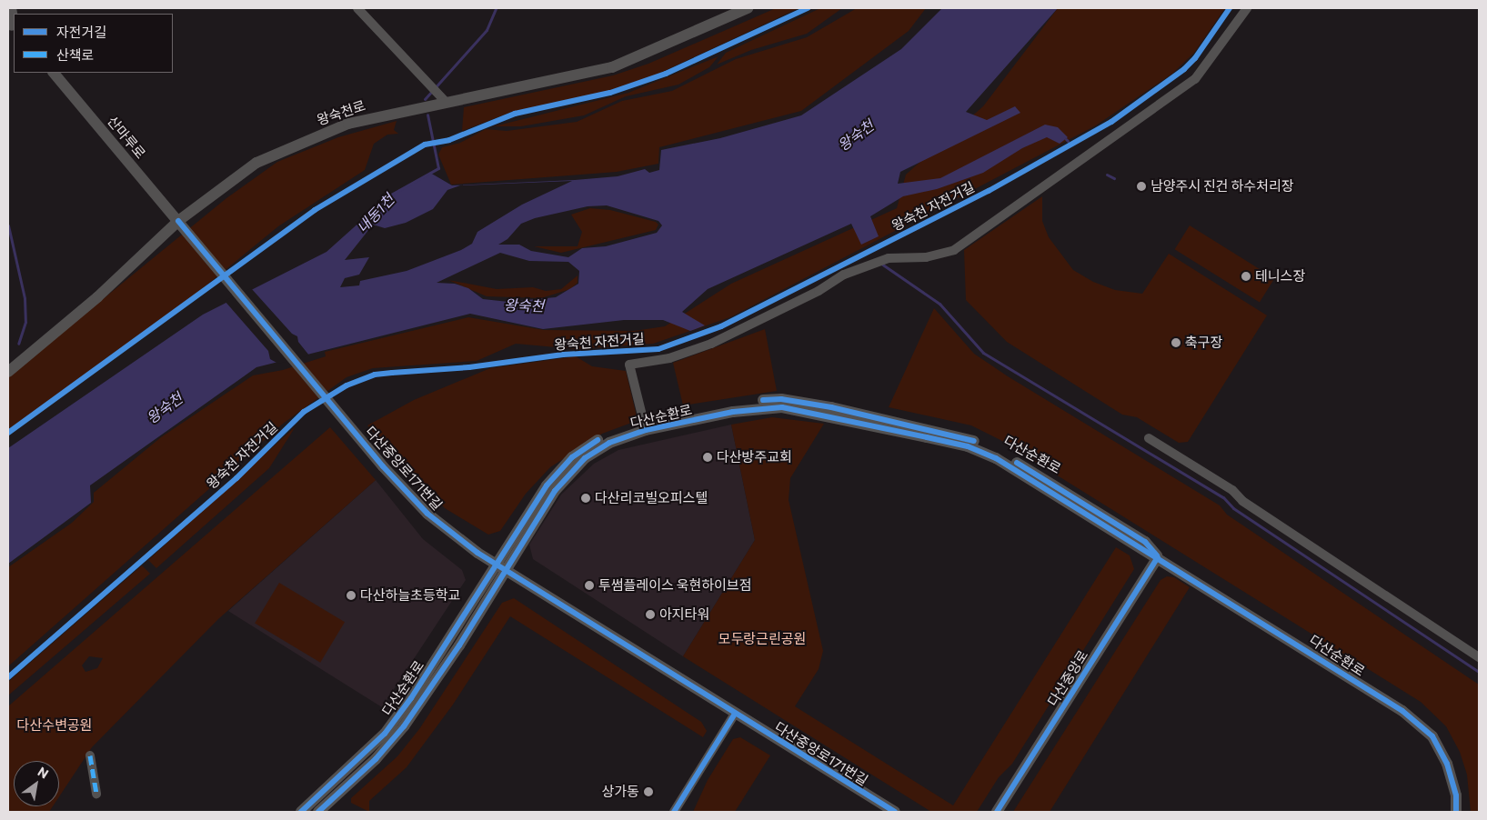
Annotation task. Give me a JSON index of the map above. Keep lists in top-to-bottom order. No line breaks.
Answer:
{"streets":{"street":["왕숙천로","산마루로","다산순환로","다산중앙로171번길","다산중앙로"],"cycle path":["왕숙천 자전거길"]},"crossings":[["왕숙천로","산마루로"],["왕숙천로","다산중앙로171번길"],["산마루로","다산중앙로171번길"],["다산순환로","다산중앙로171번길"],["다산순환로","다산중앙로"]],"water":["왕숙천","내동1천"],"parks":["모두랑근린공원","다산수변공원"],"places":["남양주시 진건 하수처리장","테니스장","축구장","다산방주교회","다산리코빌오피스텔","투썸플레이스 욱현하이브점","다산하늘초등학교","아지타워","상가동"],"legend":["자전거길","산책로"],"north":"top right"}
